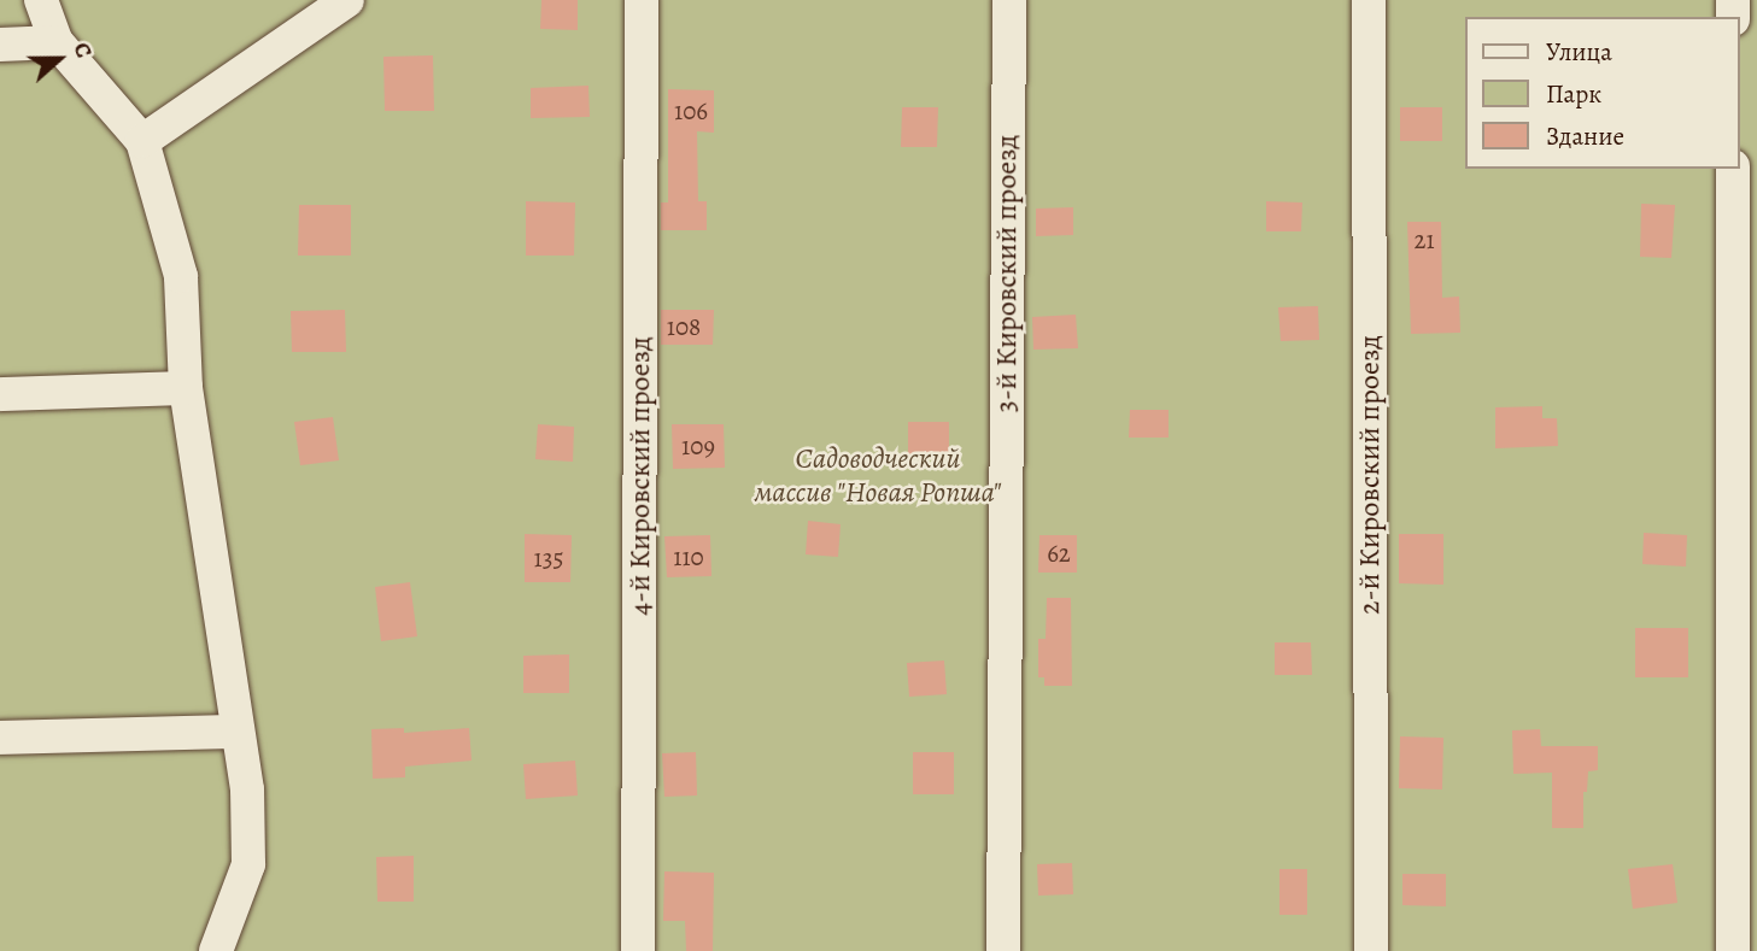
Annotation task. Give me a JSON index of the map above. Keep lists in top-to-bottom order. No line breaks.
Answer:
{"streets":{"street":["3-й Кировский проезд","2-й Кировский проезд","4-й Кировский проезд"]},"parks":["Садоводческий массив \"Новая Ропша\""],"house_numbers":["106","21","108","109","62","110","135"],"legend":["Улица","Парк","Здание"],"north":"right"}
